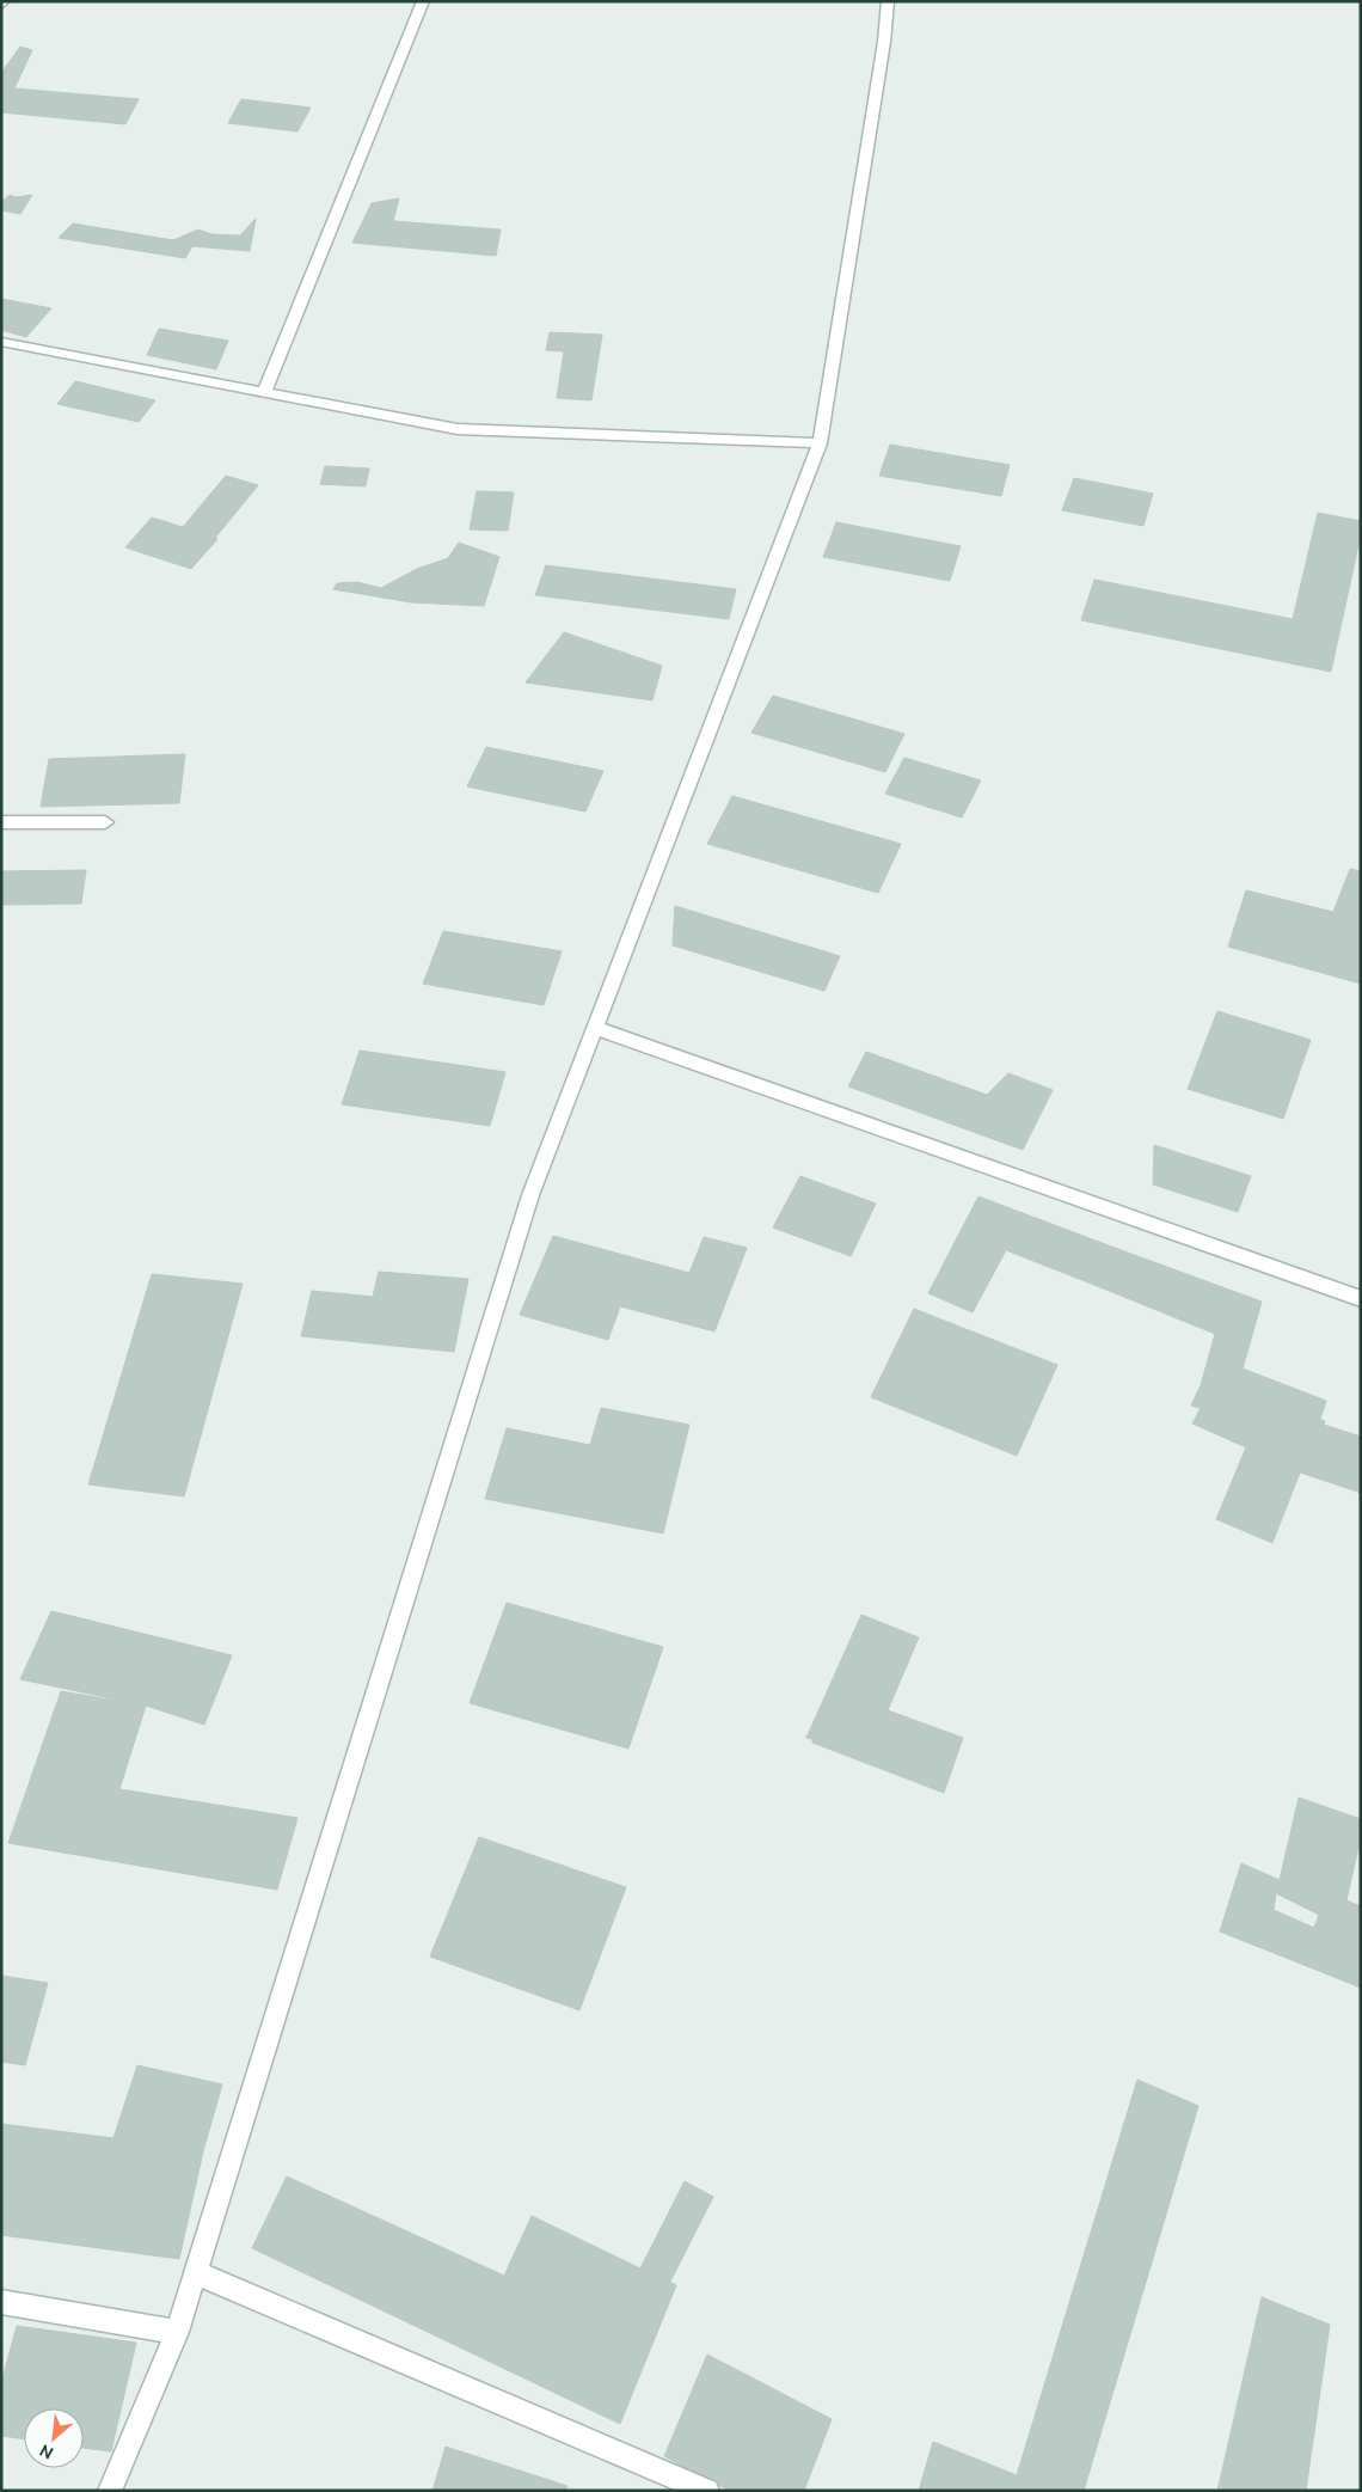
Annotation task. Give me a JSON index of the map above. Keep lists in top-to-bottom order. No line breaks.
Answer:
{"north":"bottom left"}
